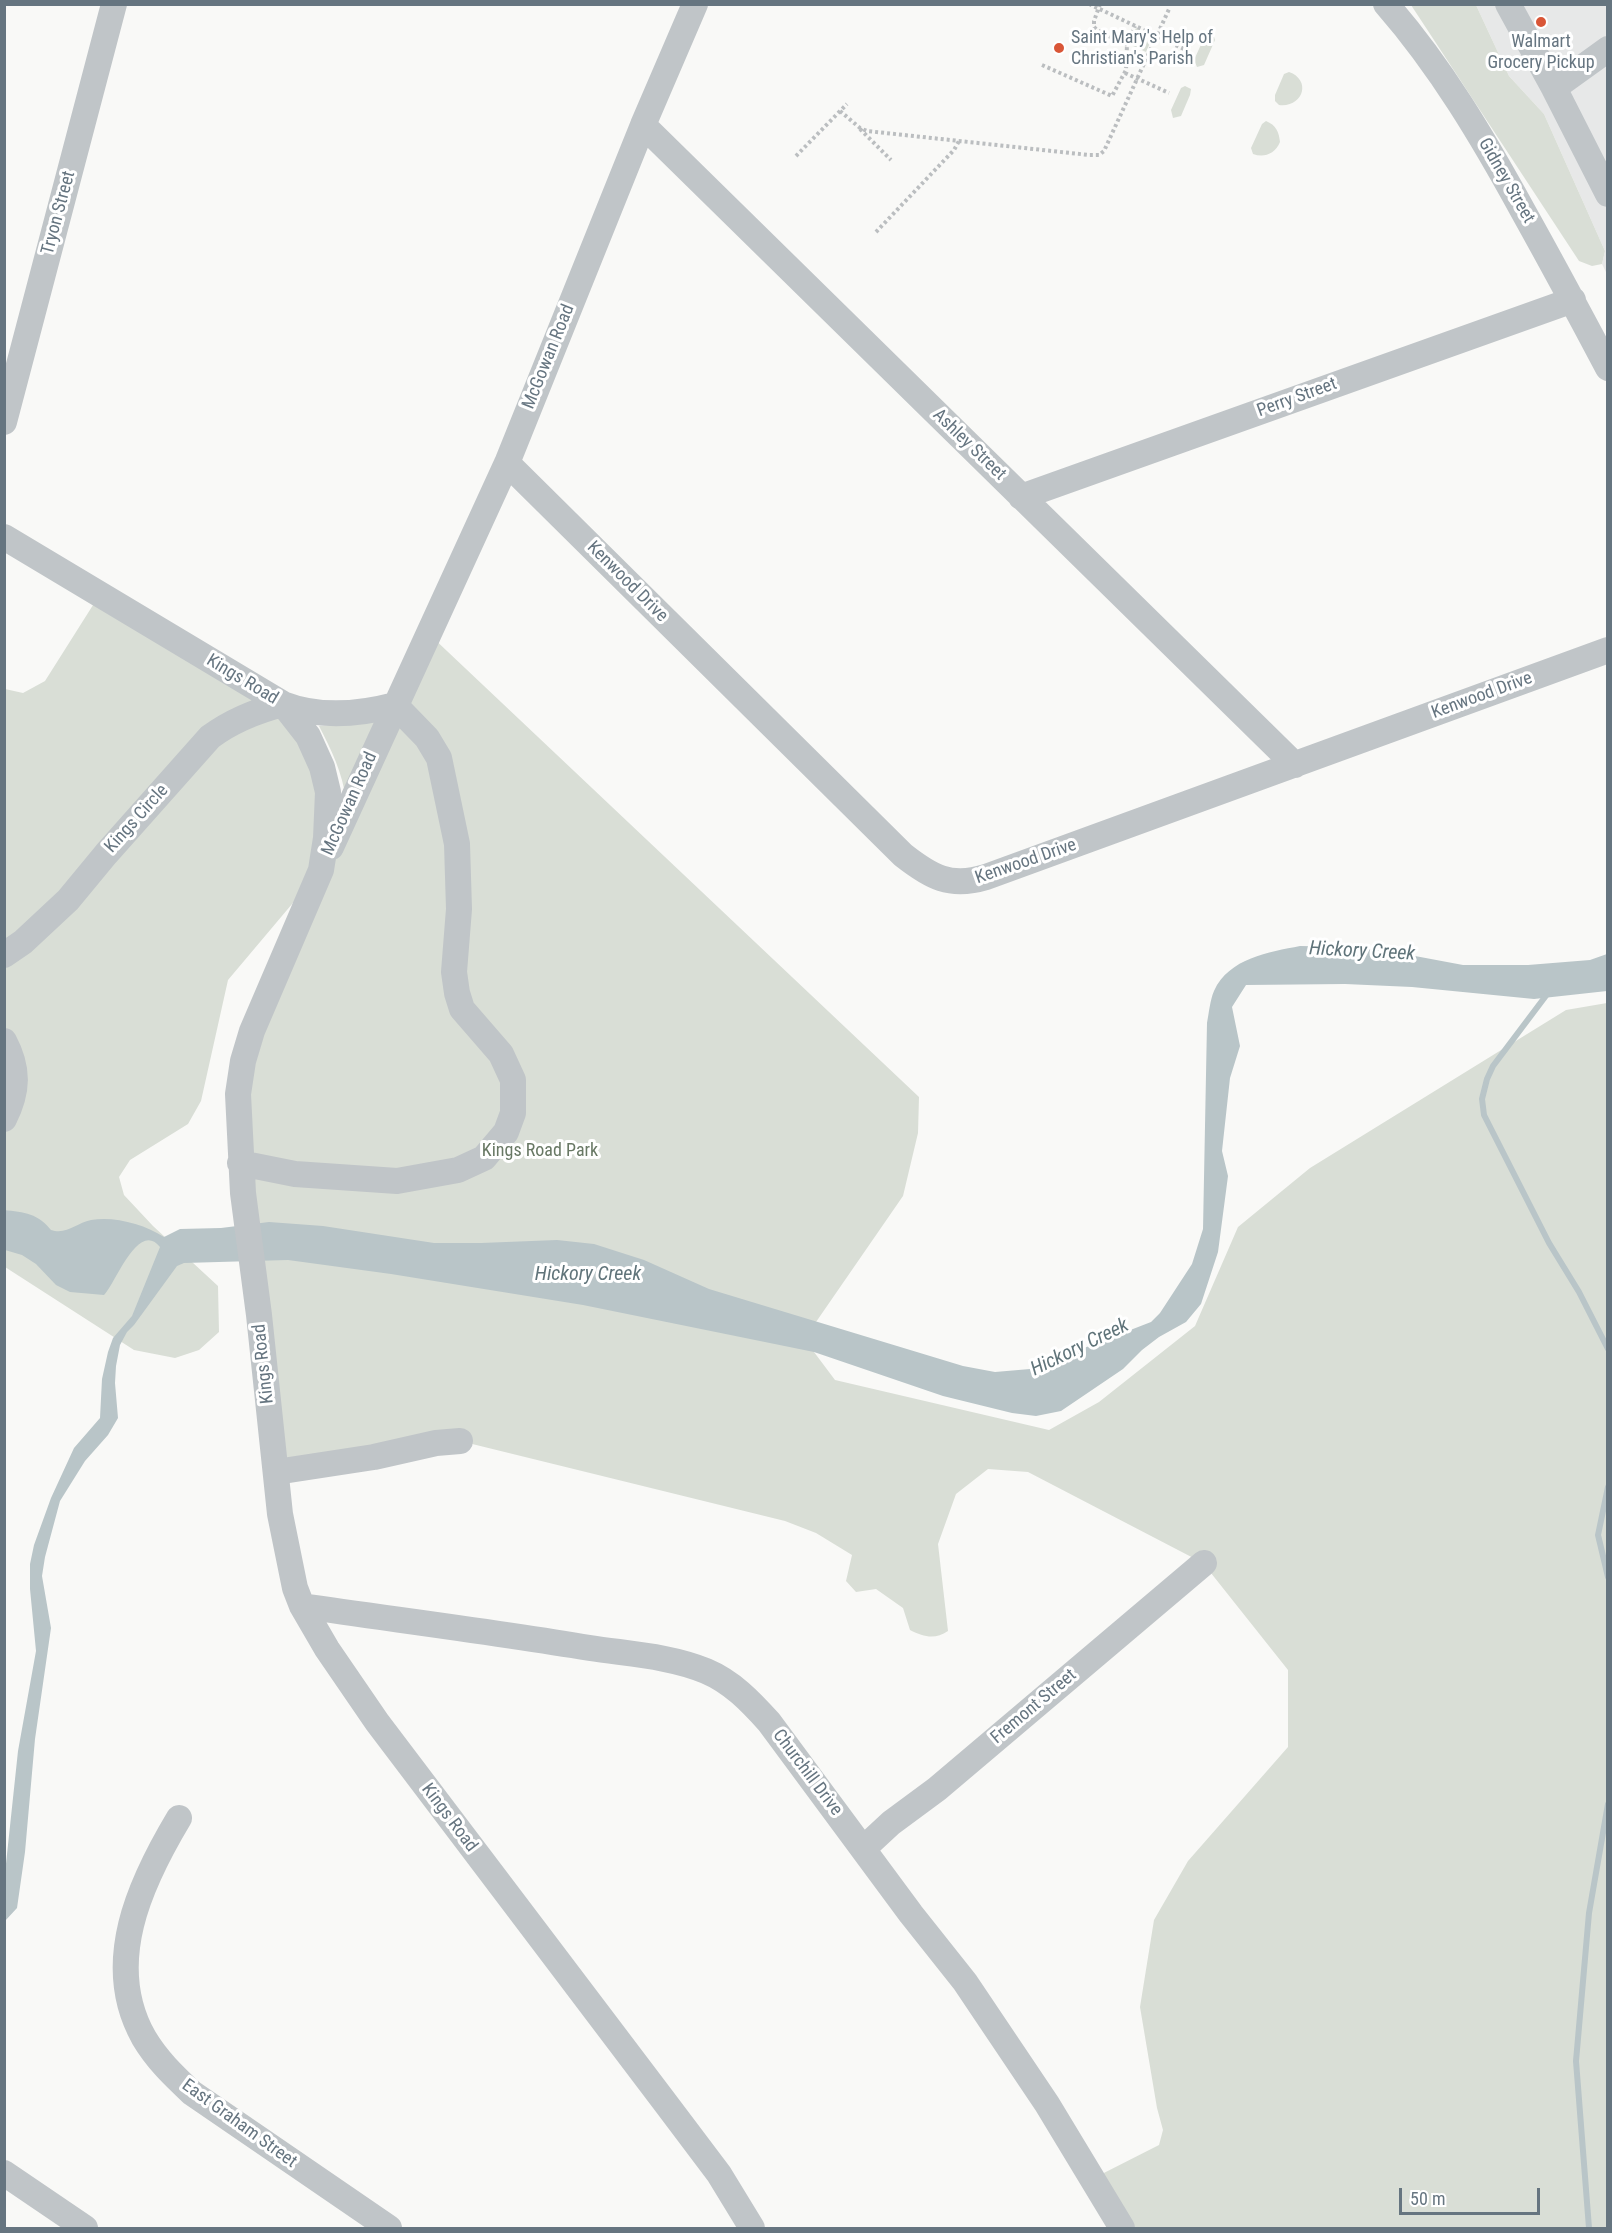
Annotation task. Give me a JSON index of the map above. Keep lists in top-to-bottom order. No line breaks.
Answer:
{"streets":{"street":["Gidney Street","Tryon Street","McGowan Road","Perry Street","Ashley Street","Kenwood Drive","Kings Road","Kings Circle","Fremont Street","Churchill Drive","East Graham Street"]},"crossings":[["Gidney Street","Perry Street"],["McGowan Road","Ashley Street"],["McGowan Road","Kenwood Drive"],["McGowan Road","Kings Road"],["Perry Street","Ashley Street"],["Ashley Street","Kenwood Drive"],["Kings Road","Kings Circle"],["Kings Road","Churchill Drive"],["Fremont Street","Churchill Drive"]],"water":["Hickory Creek"],"parks":["Kings Road Park"],"places":["Walmart Grocery Pickup","Saint Mary's Help of Christian's Parish"],"scale_bar":"50 m"}
